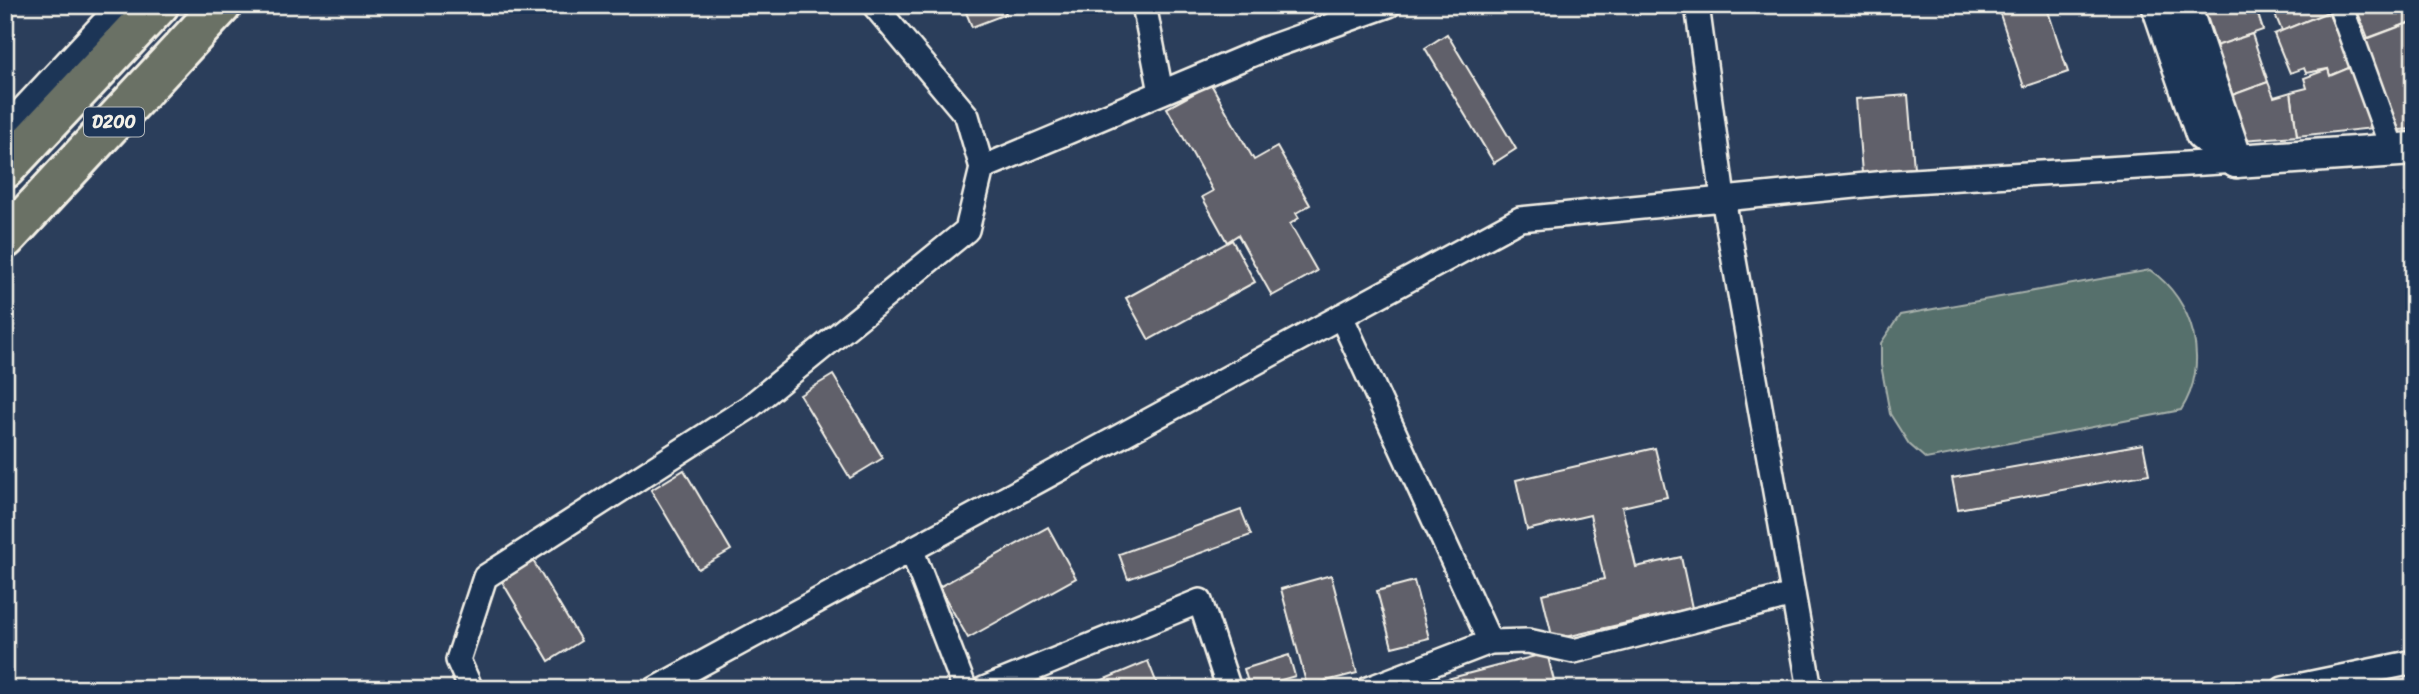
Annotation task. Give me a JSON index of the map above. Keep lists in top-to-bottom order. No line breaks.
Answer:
{"streets":{"highway":["D200"]}}
